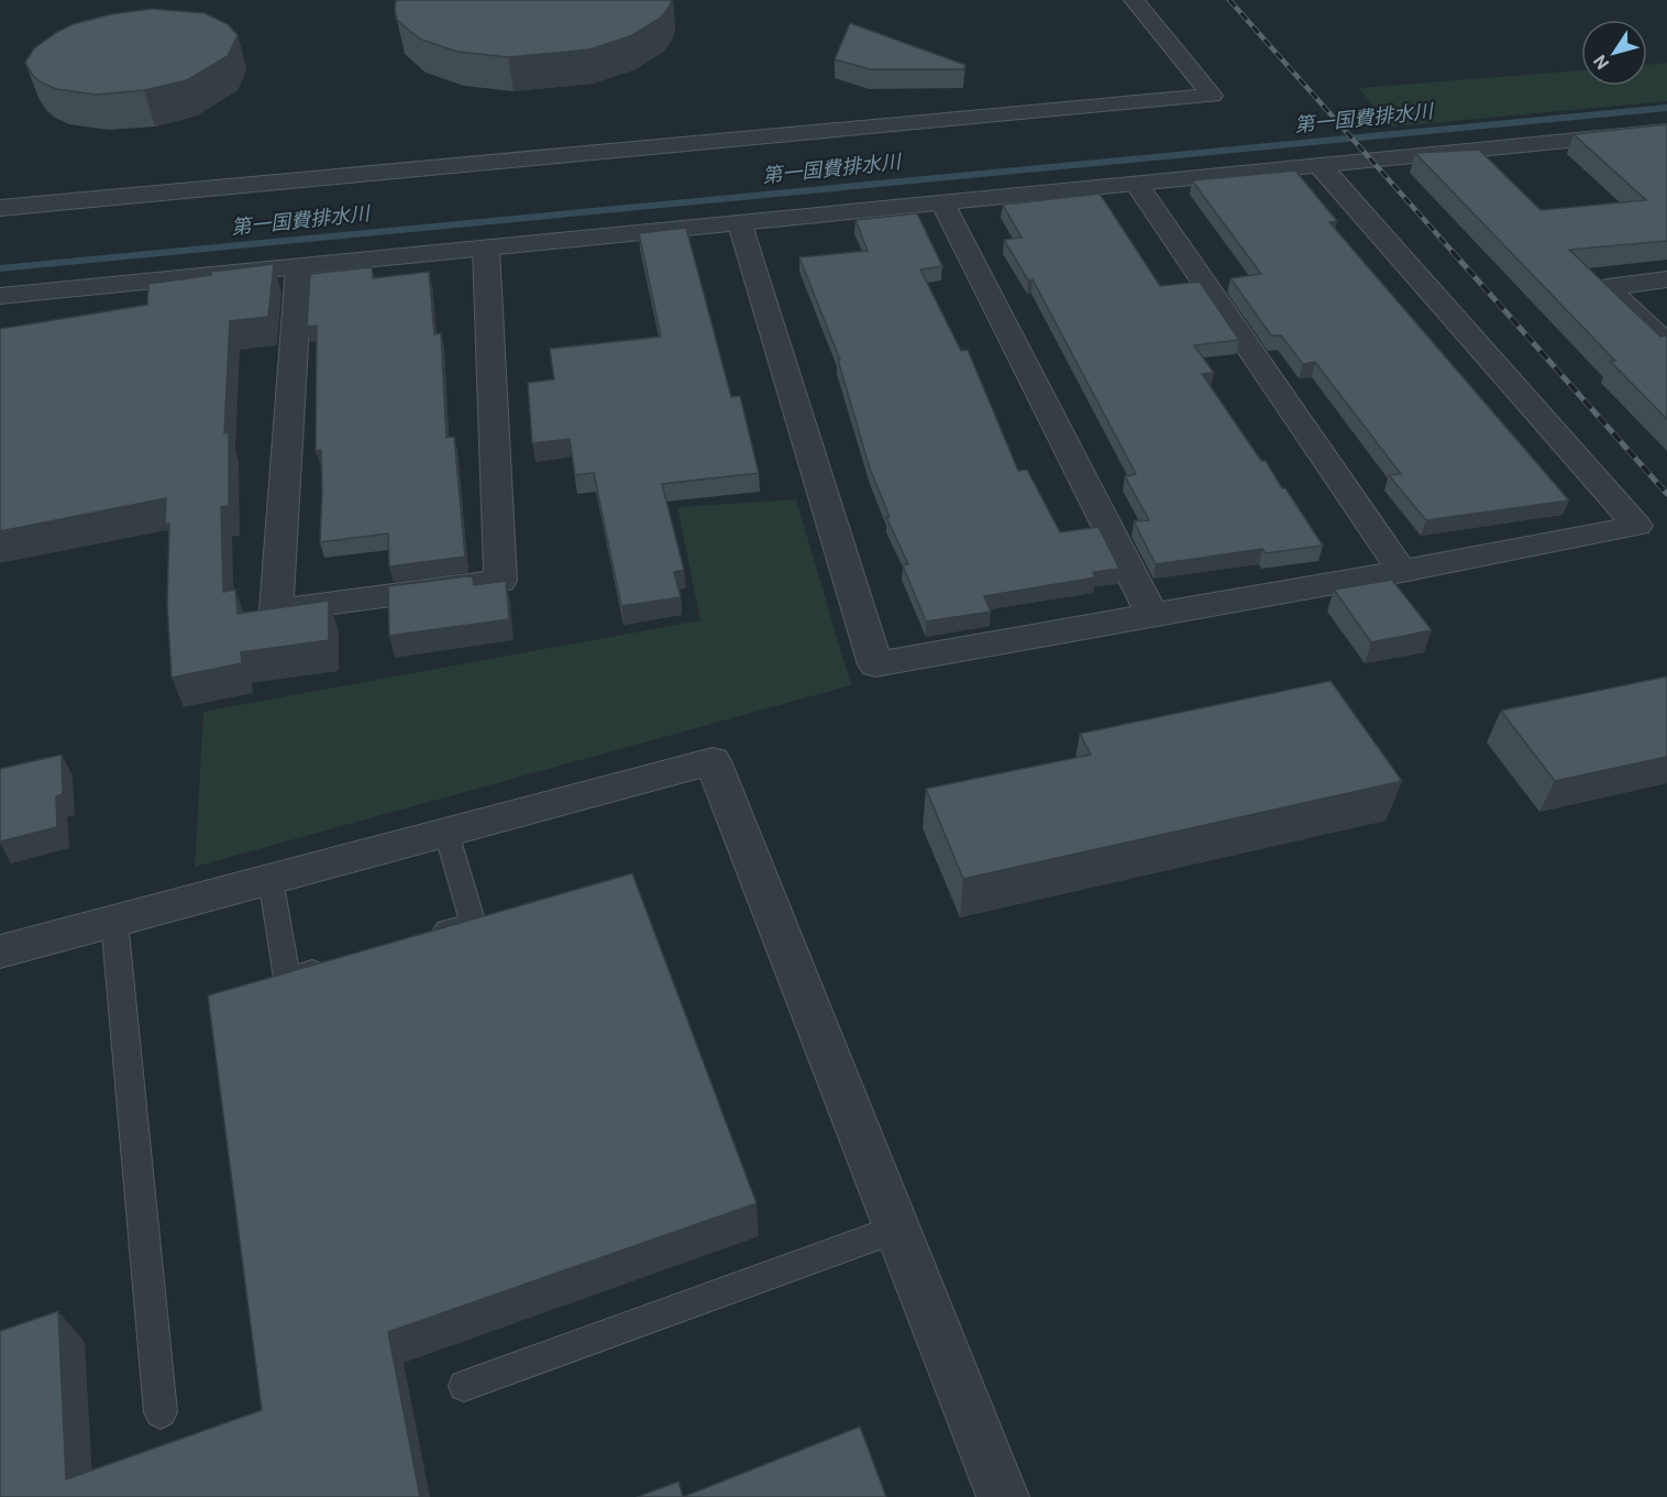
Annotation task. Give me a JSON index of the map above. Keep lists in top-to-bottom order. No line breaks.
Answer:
{"water":["第一国費排水川"],"north":"bottom left"}
